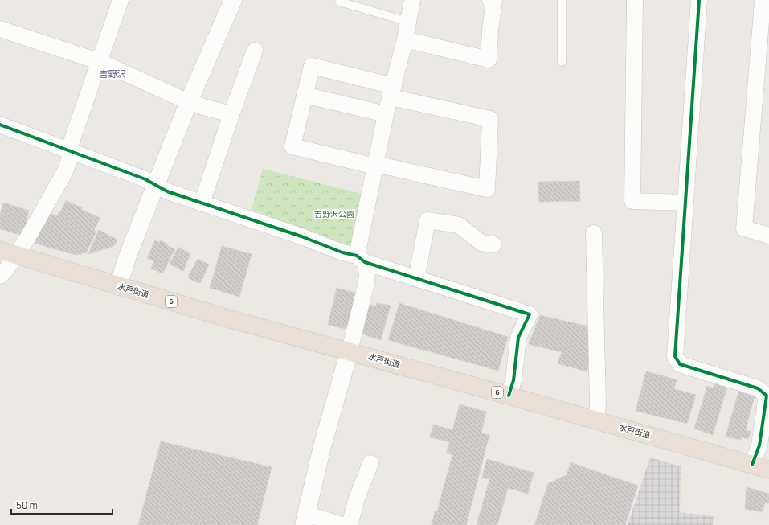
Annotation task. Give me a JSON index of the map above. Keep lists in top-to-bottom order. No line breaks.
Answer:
{"streets":{"highway":["水戸街道","6"]},"districts":["吉野沢"],"parks":["吉野沢公園"],"scale_bar":"50 m"}
